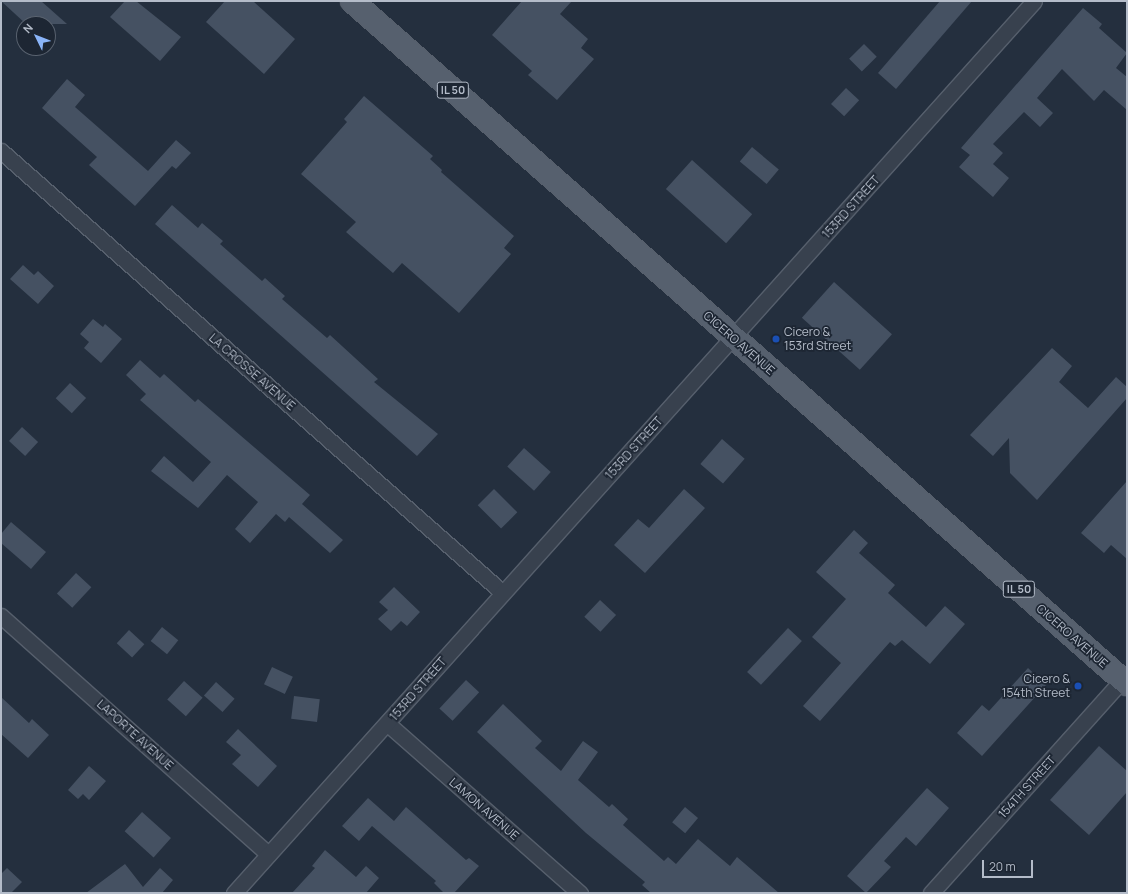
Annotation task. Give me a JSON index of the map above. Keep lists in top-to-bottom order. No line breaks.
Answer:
{"streets":{"main road":["IL 50","CICERO AVENUE"],"street":["153RD STREET","LA CROSSE AVENUE","LAPORTE AVENUE","154TH STREET","LAMON AVENUE"]},"crossings":[["153RD STREET","CICERO AVENUE"],["153RD STREET","LA CROSSE AVENUE"],["153RD STREET","LAPORTE AVENUE"],["153RD STREET","LAMON AVENUE"],["CICERO AVENUE","154TH STREET"]],"places":["Cicero & 153rd Street","Cicero & 154th Street"],"scale_bar":"20 m","north":"top left"}
